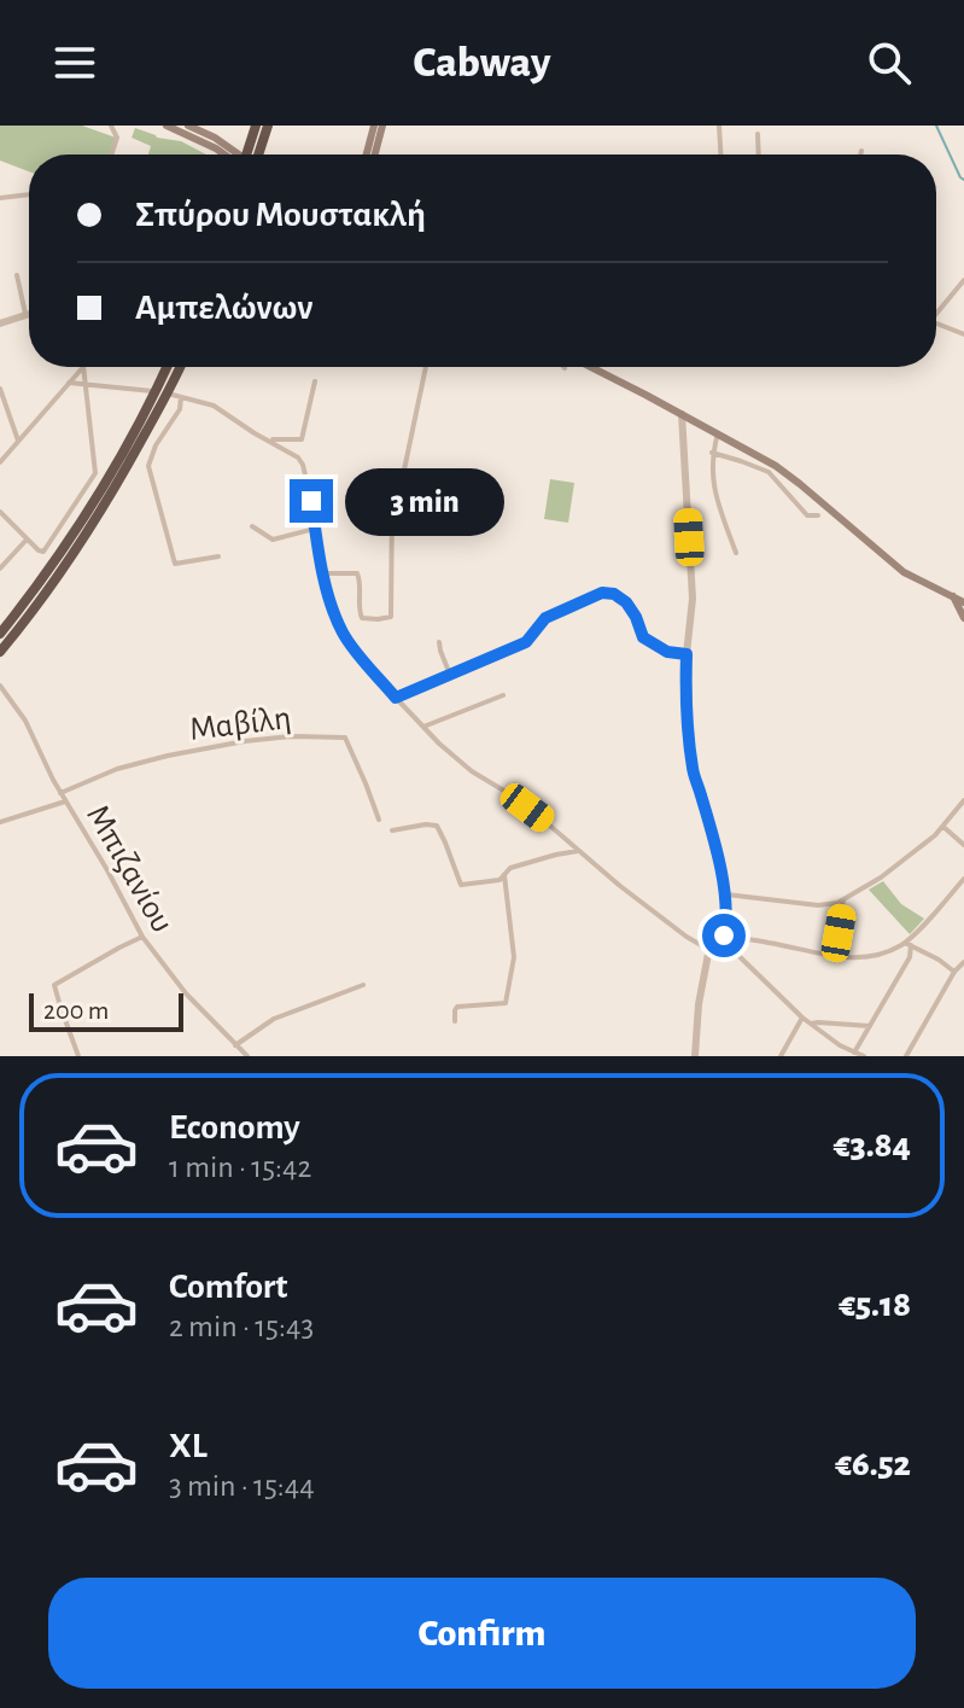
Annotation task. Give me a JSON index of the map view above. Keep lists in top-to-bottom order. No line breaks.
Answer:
{"streets":{"street":["Μαβίλη","Μπιζανίου"]},"crossings":[["Μαβίλη","Μπιζανίου"]],"scale_bar":"200 m","page":{"header":"Cabway","banner":["Σπύρου Μουστακλή","Αμπελώνων"],"bubble":"3 min","scale":"200 m","list":[{"name":"Economy","note":"1 min · 15:42","value":"€3.84"},{"name":"Comfort","note":"2 min · 15:43","value":"€5.18"},{"name":"XL","note":"3 min · 15:44","value":"€6.52"}],"buttons":"Confirm"}}
